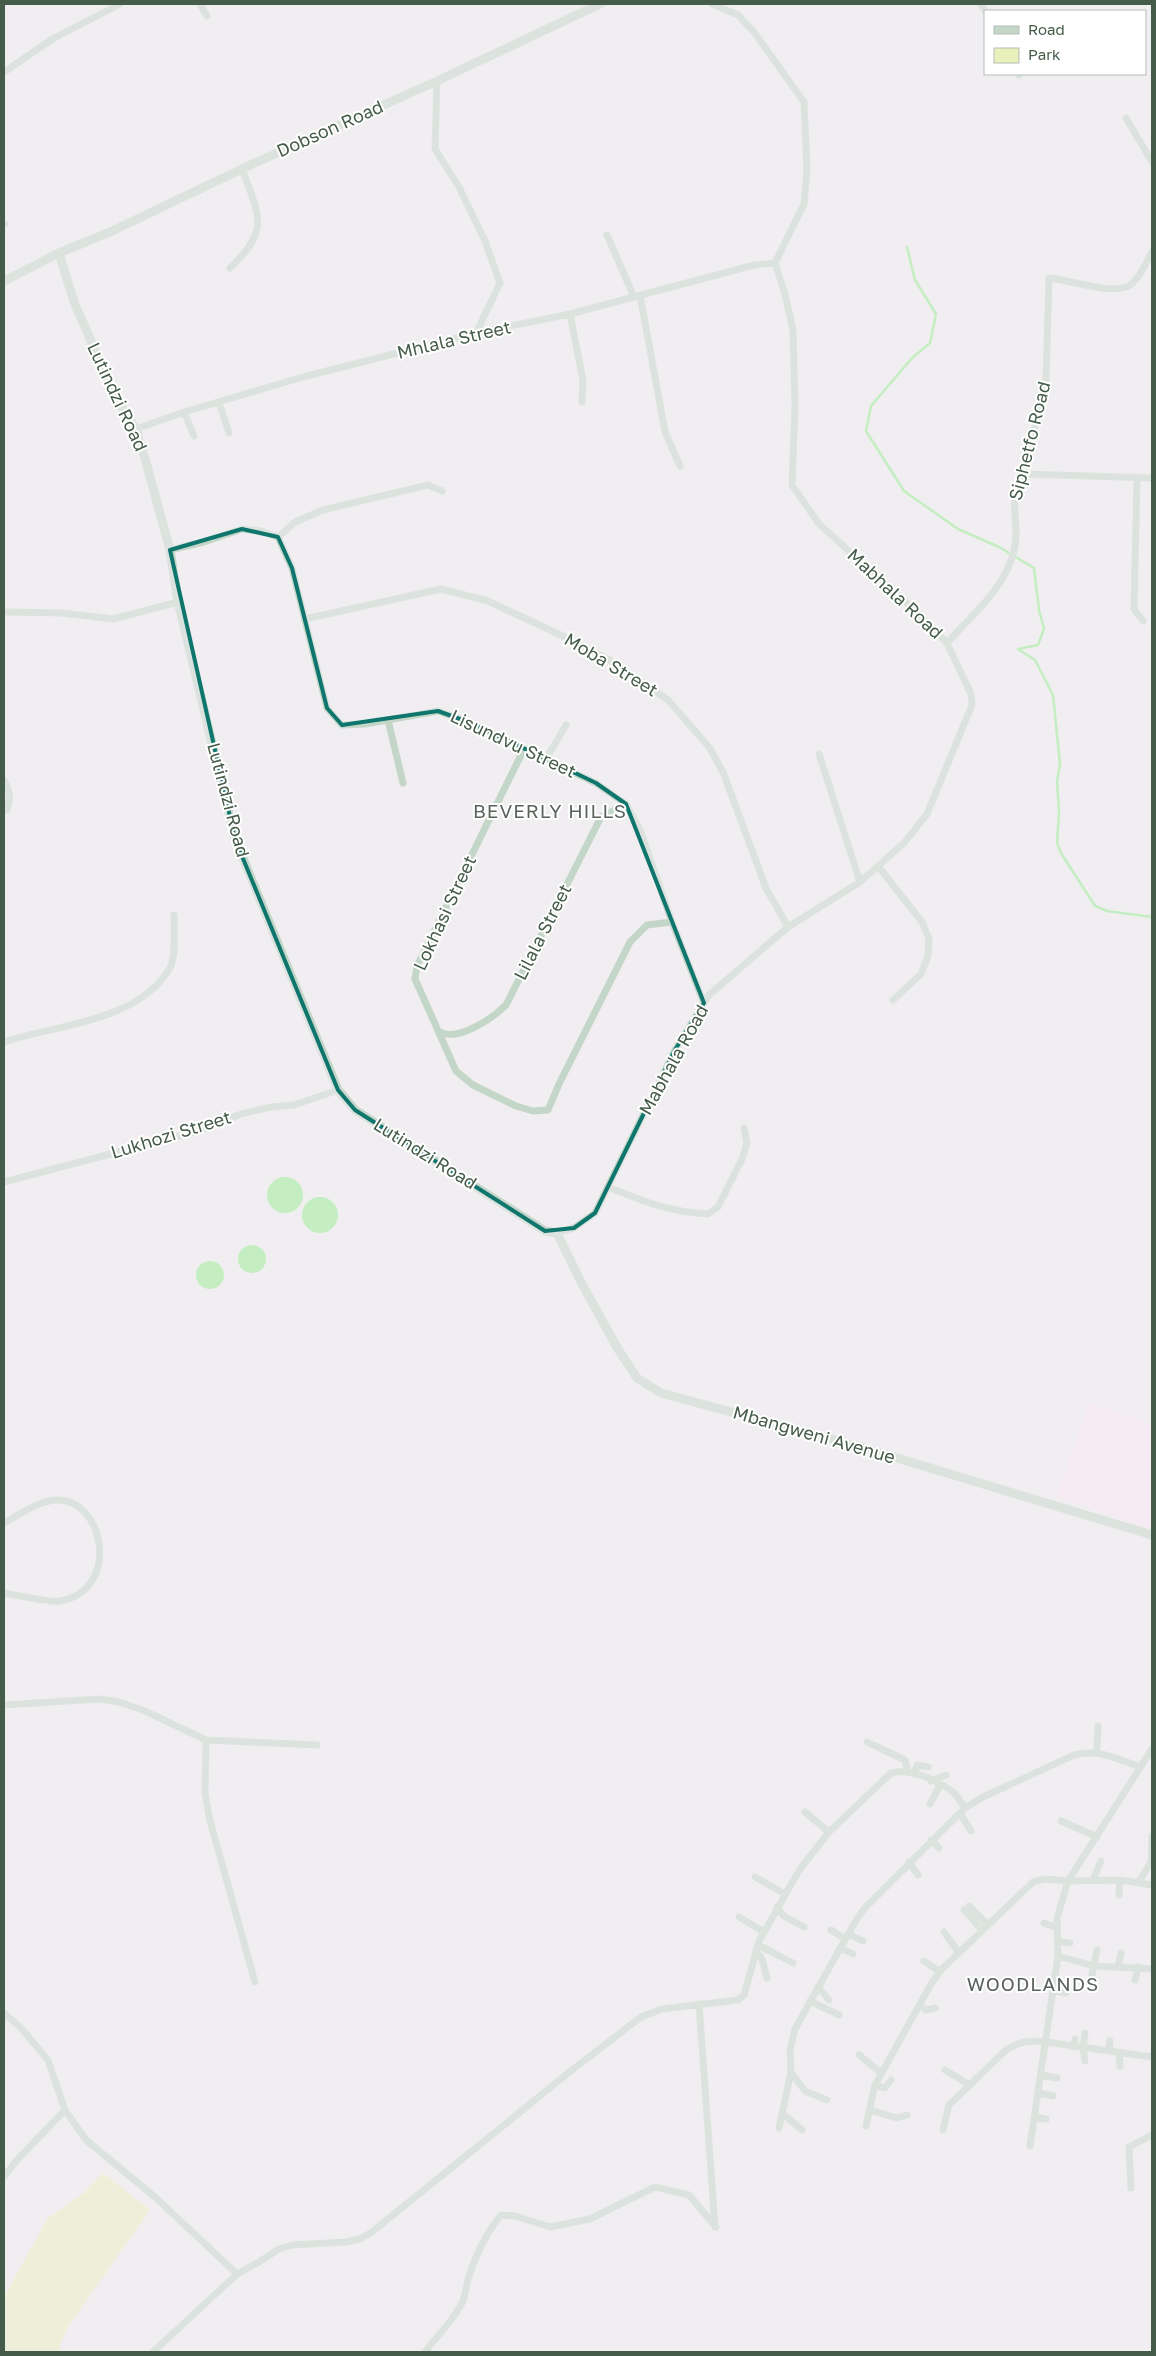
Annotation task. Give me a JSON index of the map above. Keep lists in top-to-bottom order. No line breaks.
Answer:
{"streets":{"street":["Dobson Road","Mhlala Street","Lutindzi Road","Siphetfo Road","Mabhala Road","Moba Street","Lisundvu Street","Lokhasi Street","Lilala Street","Lukhozi Street","Mbangweni Avenue"]},"crossings":[["Dobson Road","Lutindzi Road"],["Mhlala Street","Lutindzi Road"],["Mhlala Street","Mabhala Road"],["Lutindzi Road","Mabhala Road"],["Lutindzi Road","Lukhozi Street"],["Lutindzi Road","Mbangweni Avenue"],["Siphetfo Road","Mabhala Road"],["Mabhala Road","Moba Street"],["Mabhala Road","Lisundvu Street"],["Mabhala Road","Mbangweni Avenue"],["Moba Street","Lisundvu Street"],["Lisundvu Street","Lokhasi Street"],["Lisundvu Street","Lilala Street"],["Lokhasi Street","Lilala Street"]],"districts":["BEVERLY HILLS","WOODLANDS"],"legend":["Road","Park"]}
